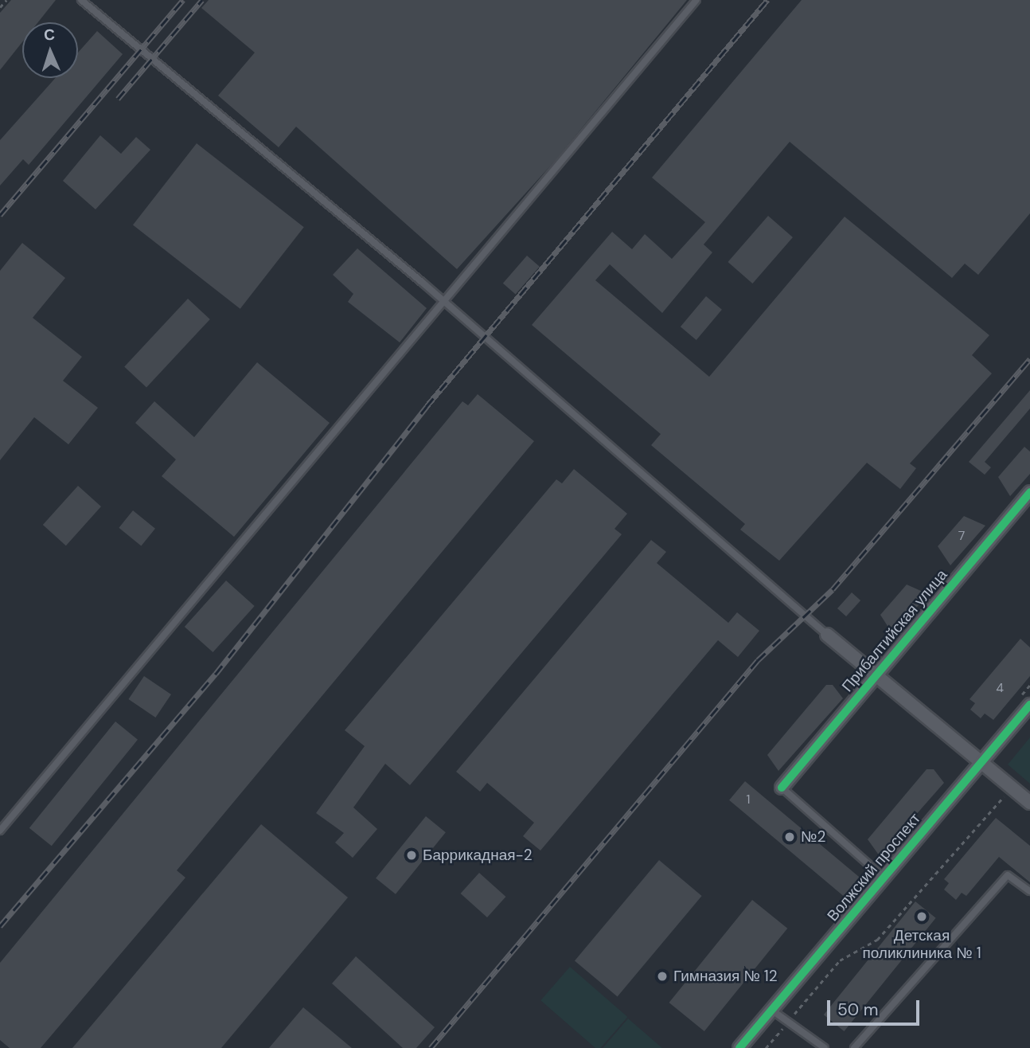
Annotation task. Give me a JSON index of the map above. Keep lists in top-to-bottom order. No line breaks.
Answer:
{"streets":{"street":["Прибалтийская улица","Волжский проспект"]},"places":["№2","Баррикадная-2","Детская поликлиника № 1","Гимназия № 12"],"house_numbers":["7","4","1"],"scale_bar":"50 m","north":"top"}
